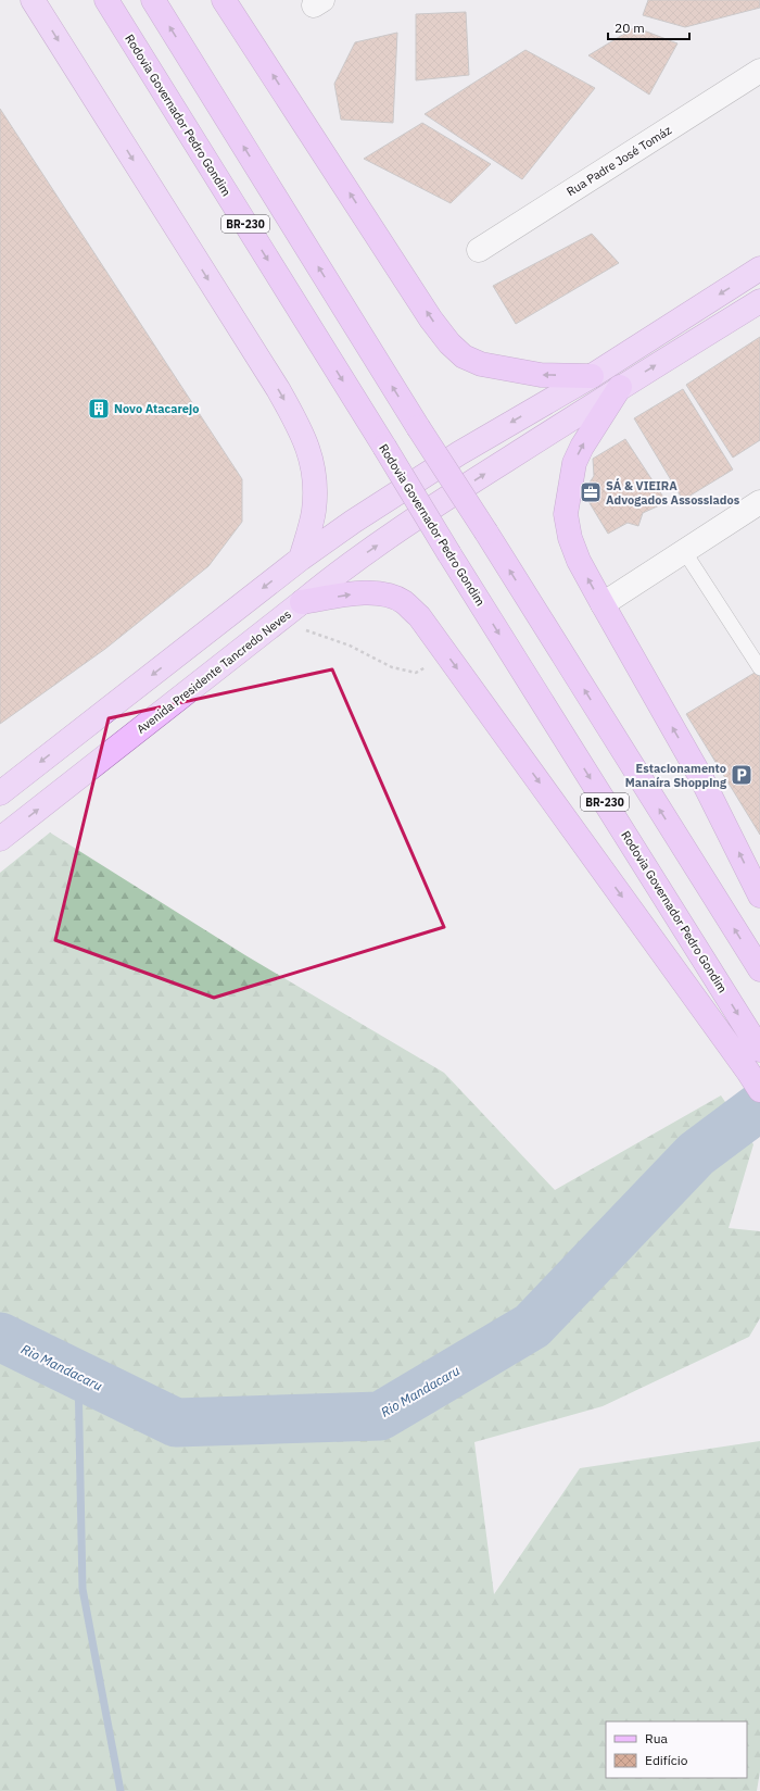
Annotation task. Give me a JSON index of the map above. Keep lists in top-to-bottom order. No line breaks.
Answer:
{"streets":{"highway":["Rodovia Governador Pedro Gondim","BR-230"],"main road":["Avenida Presidente Tancredo Neves"],"street":["Rua Padre José Tomáz"]},"water":["Rio Mandacaru"],"places":{"building":["Novo Atacarejo"],"office":["SÁ & VIEIRA Advogados Assossiados"],"parking":["Estacionamento Manaíra Shopping"]},"legend":["Rua","Edifício"],"scale_bar":"20 m"}
